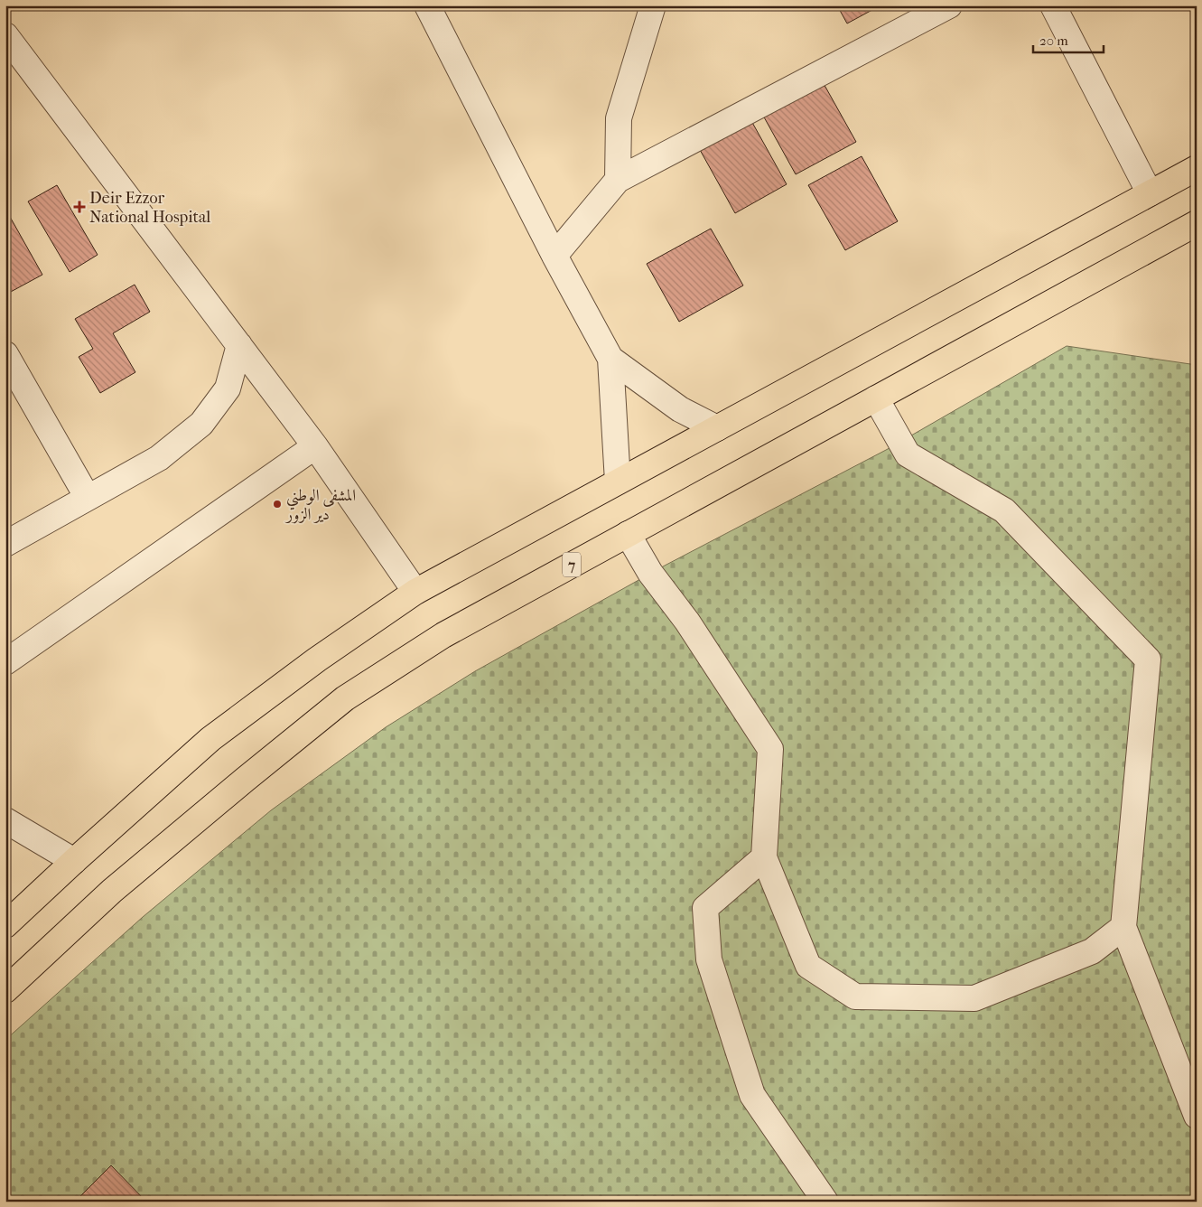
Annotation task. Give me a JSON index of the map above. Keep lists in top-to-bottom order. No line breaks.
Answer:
{"streets":{"main road":["7"]},"places":{"health":["Deir Ezzor National Hospital"],"other":["المشفى الوطني دير الزور"]},"scale_bar":"20 m"}
